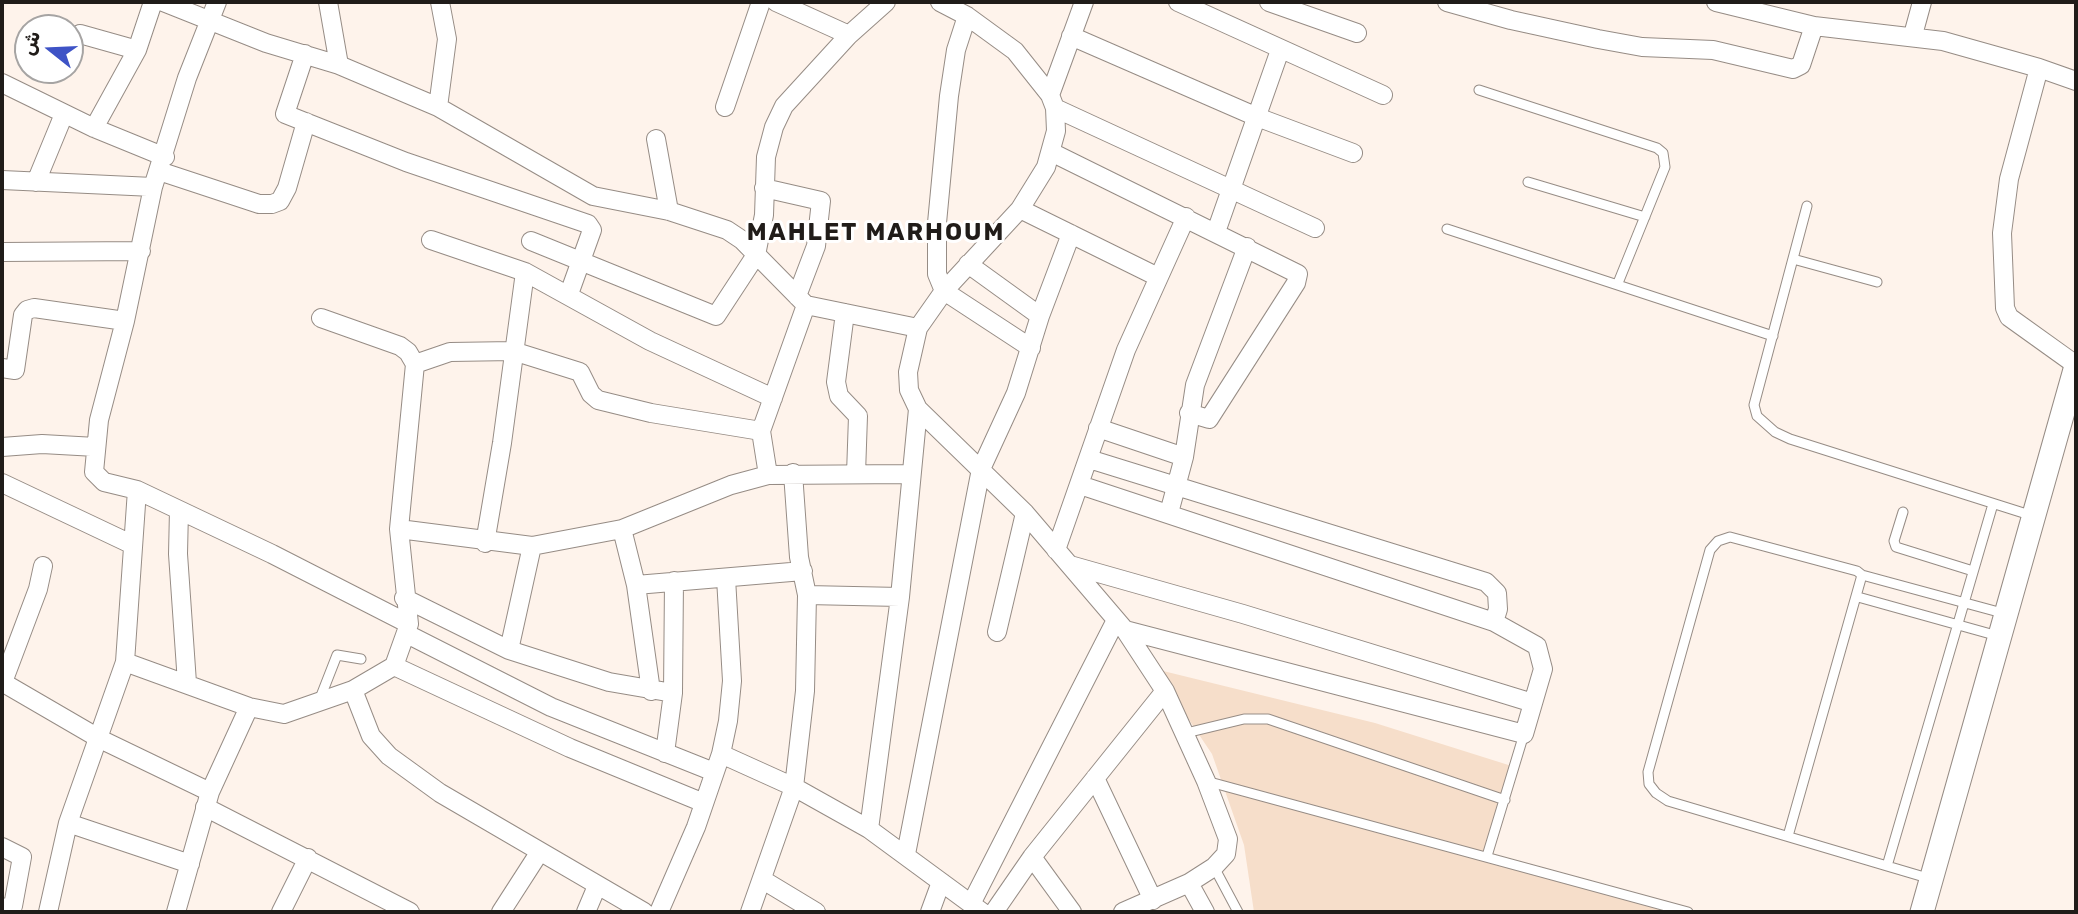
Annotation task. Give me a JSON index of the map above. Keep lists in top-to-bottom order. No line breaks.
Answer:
{"districts":["MAHLET MARHOUM"],"north":"left"}
